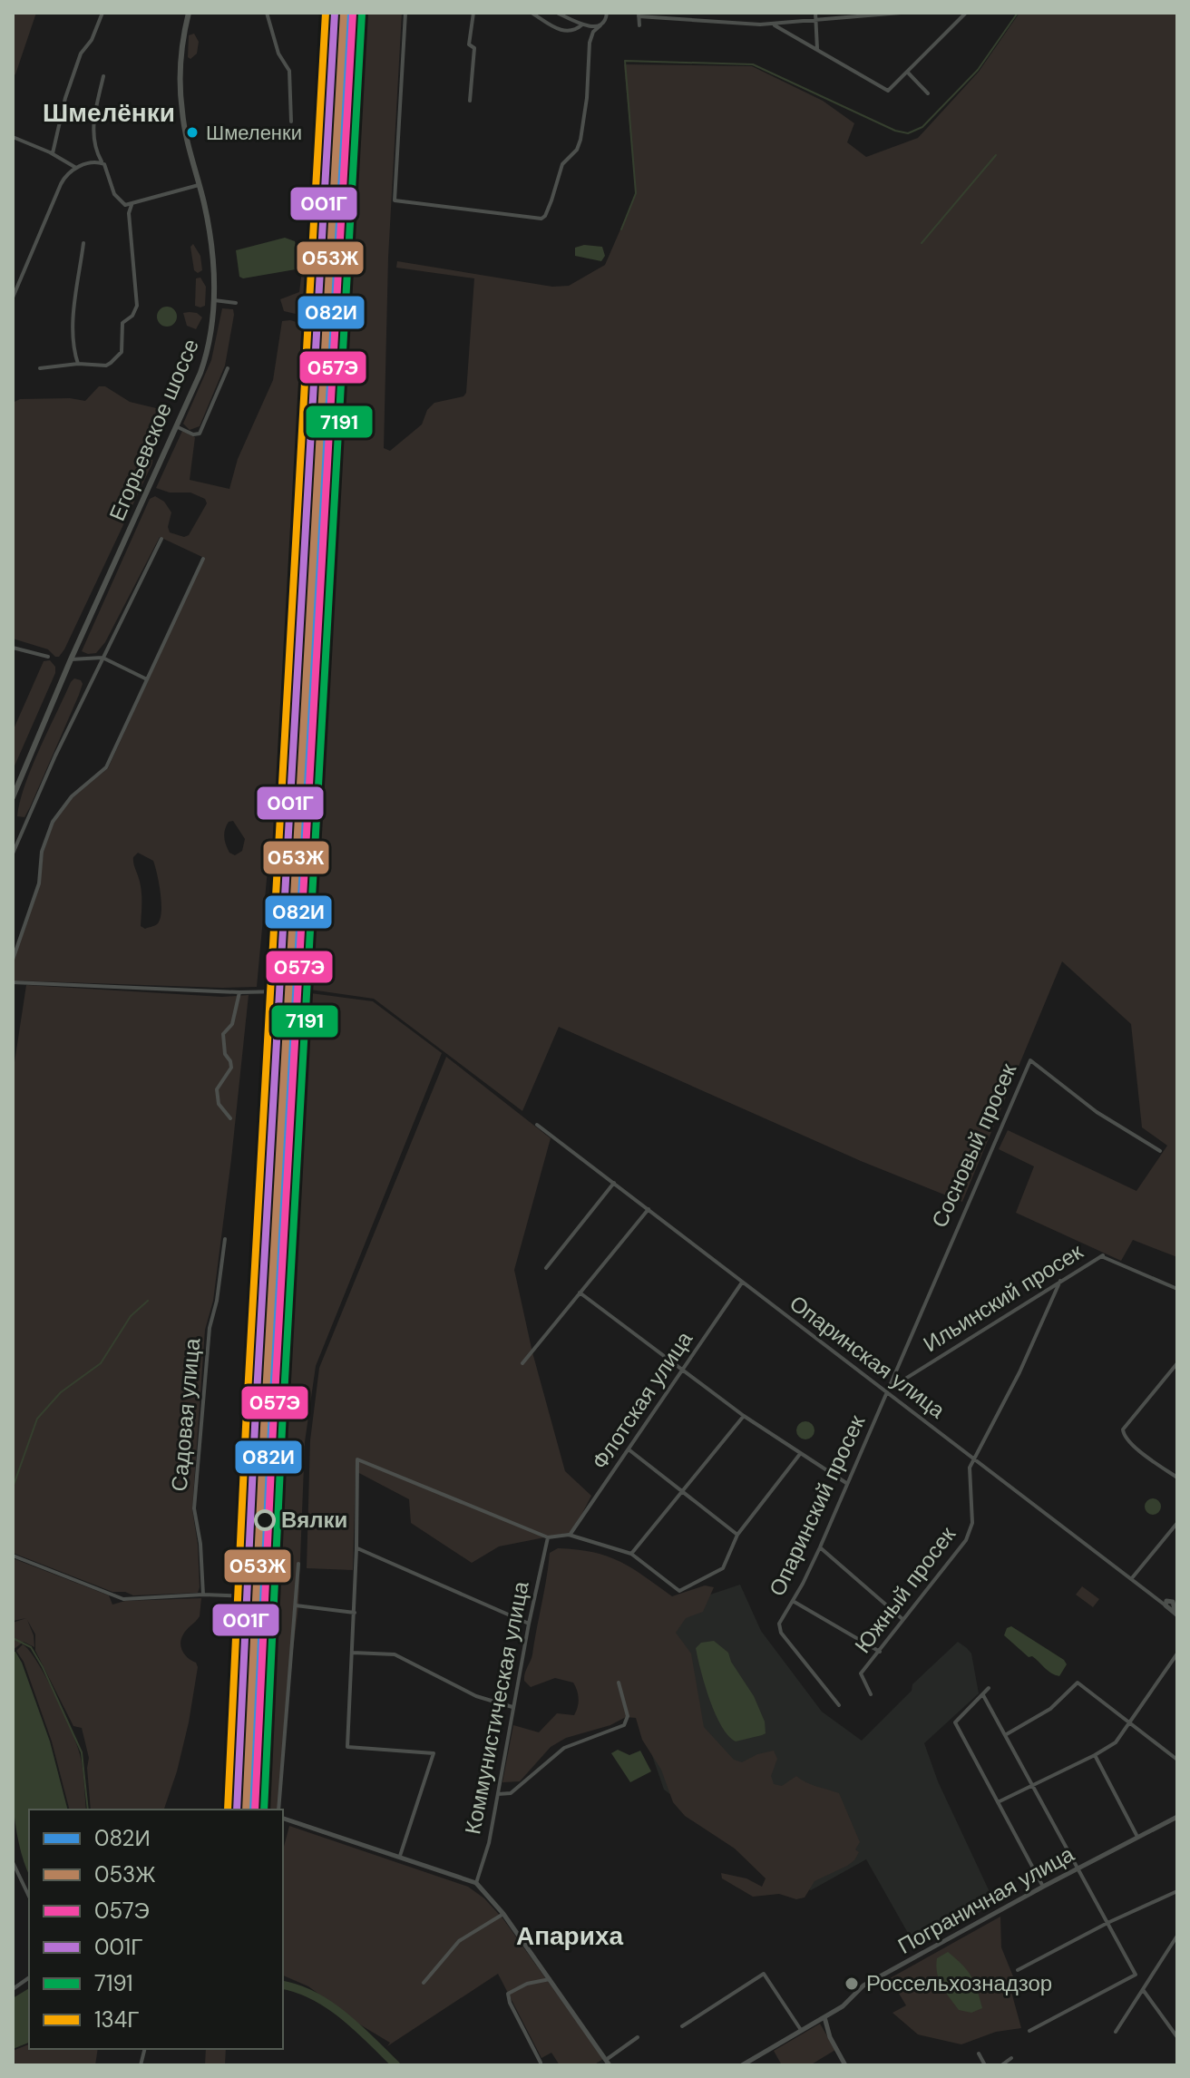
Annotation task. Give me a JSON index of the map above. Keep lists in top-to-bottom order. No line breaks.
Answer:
{"streets":{"main road":["Егорьевское шоссе"],"street":["Сосновый просек","Ильинский просек","Опаринская улица","Флотская улица","Садовая улица","Опаринский просек","Южный просек","Коммунистическая улица","Пограничная улица"]},"crossings":[["Сосновый просек","Ильинский просек"],["Сосновый просек","Опаринская улица"],["Сосновый просек","Опаринский просек"],["Ильинский просек","Опаринская улица"],["Ильинский просек","Опаринский просек"],["Опаринская улица","Флотская улица"],["Опаринская улица","Опаринский просек"],["Опаринская улица","Южный просек"]],"districts":["Шмелёнки","Апариха"],"places":["Шмеленки","Вялки","Россельхознадзор"],"lines":["transit line 082И","transit line 053Ж","transit line 001Г","transit line 134Г","transit line 057Э","transit line 7191"],"legend":["082И","053Ж","057Э","001Г","7191","134Г"]}
